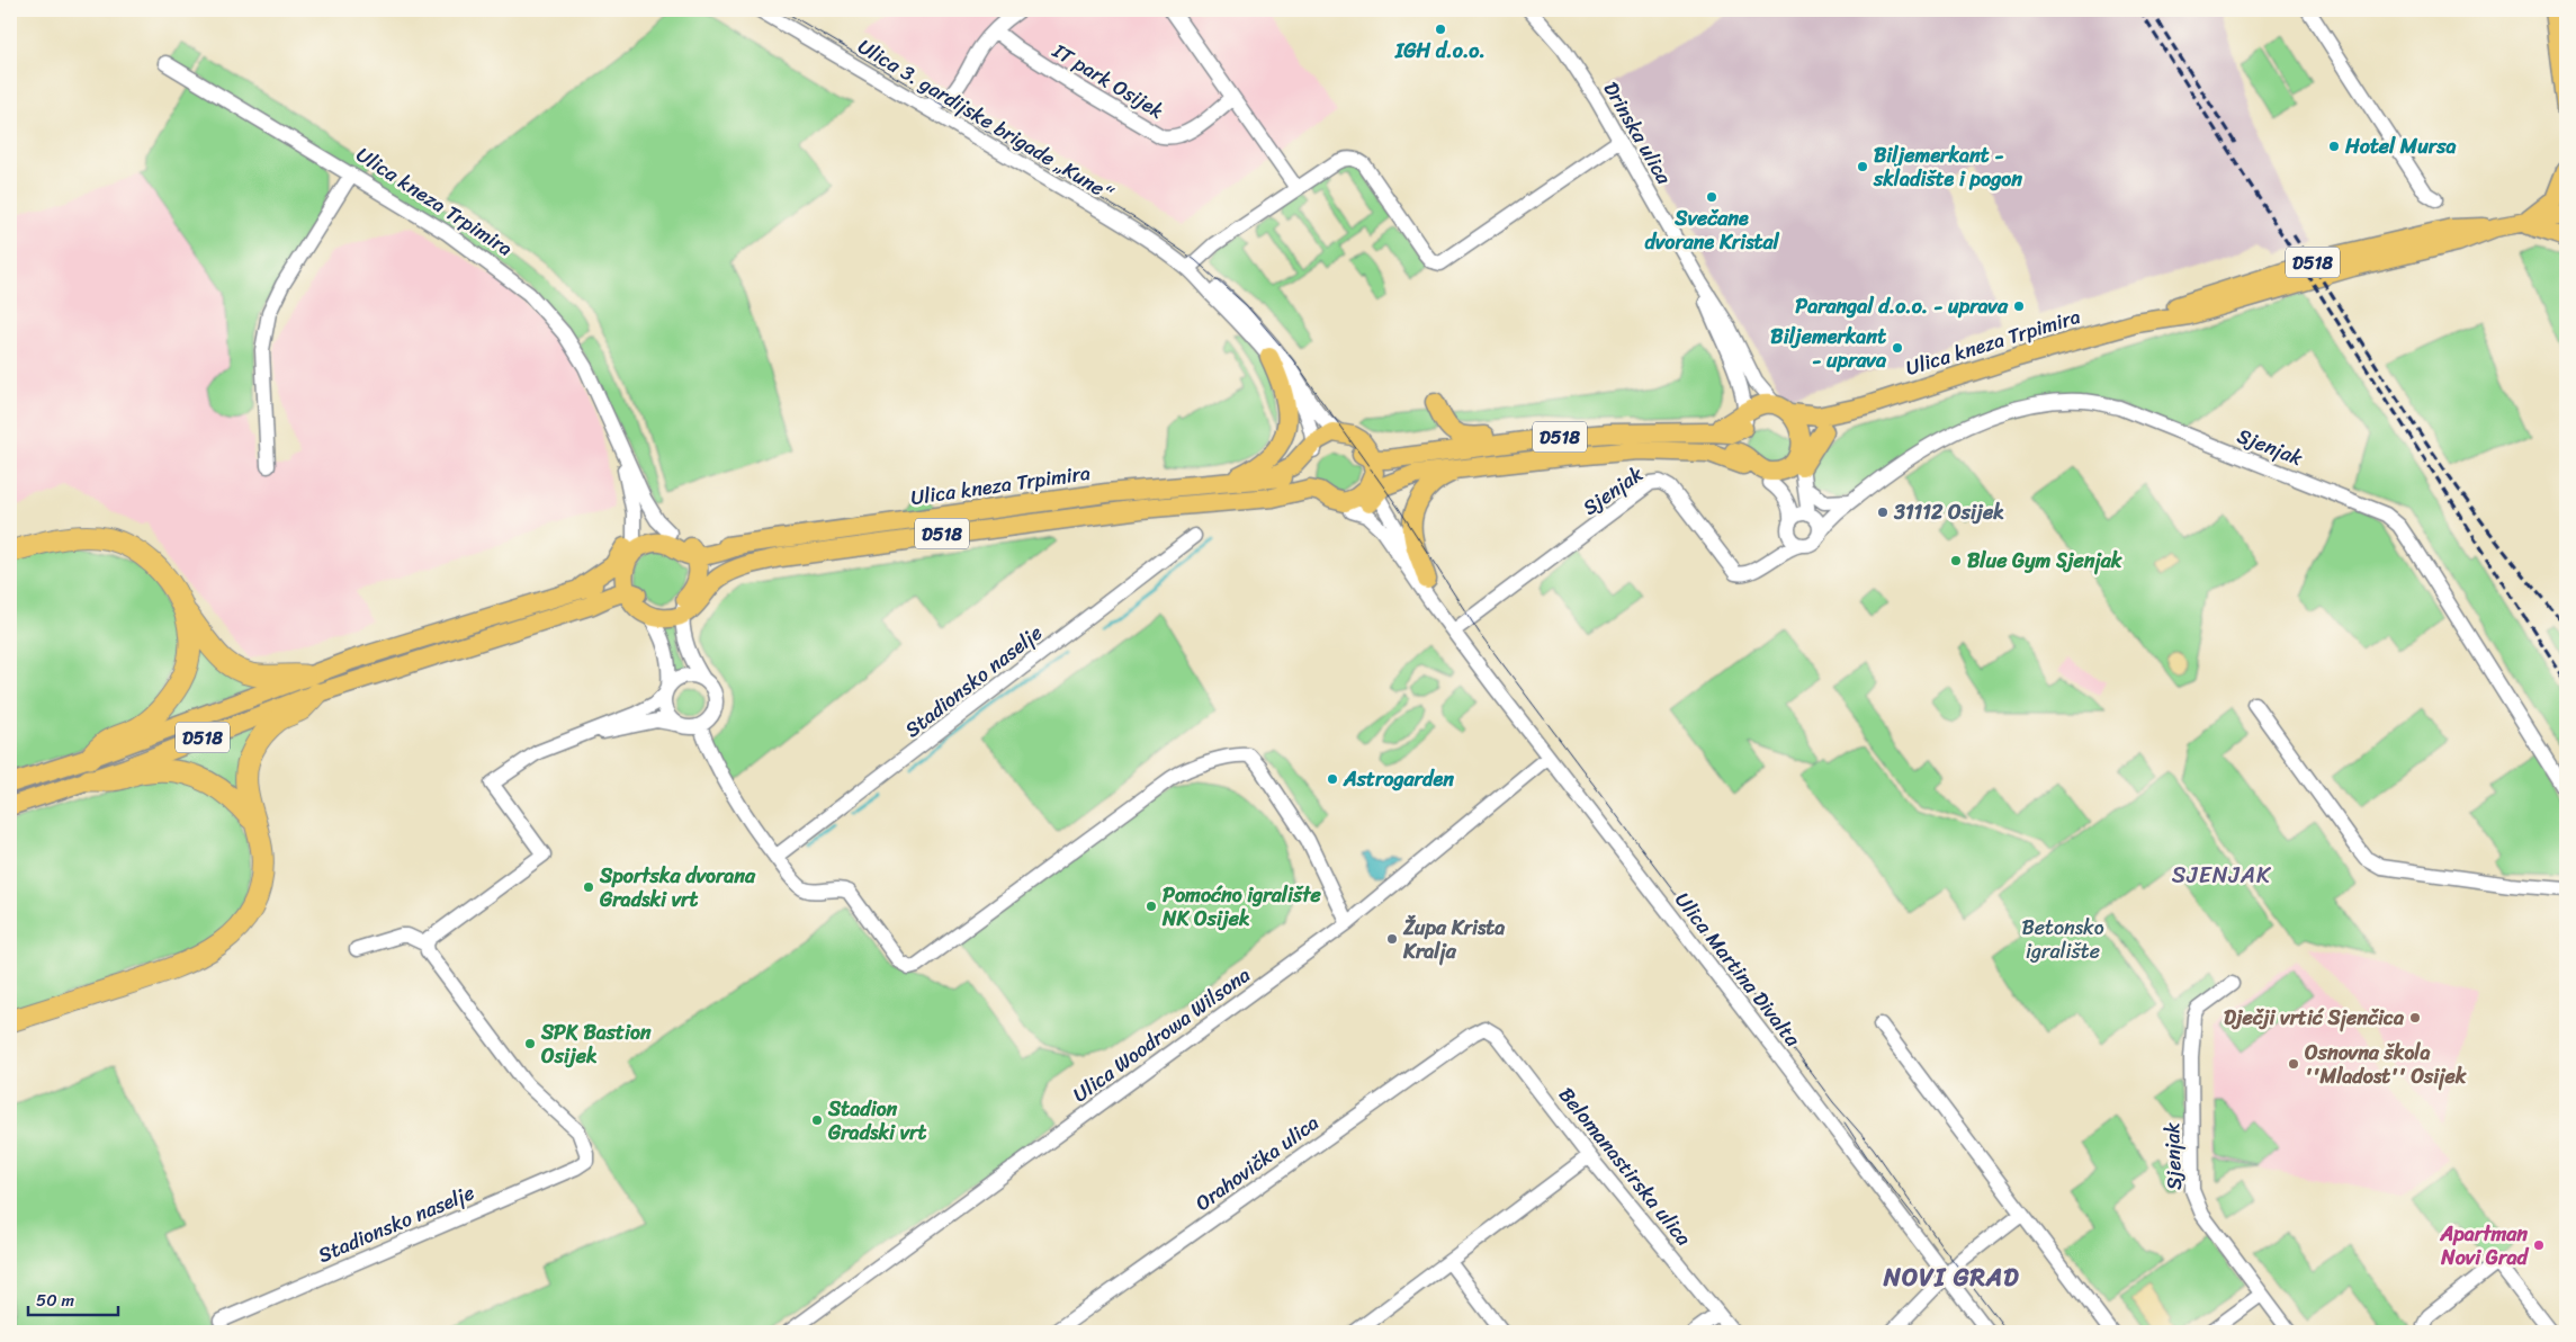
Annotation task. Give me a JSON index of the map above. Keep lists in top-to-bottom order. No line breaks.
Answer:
{"streets":{"main road":["Ulica kneza Trpimira","D518"],"street":["IT park Osijek","Ulica 3. gardijske brigade „Kune“","Drinska ulica","Sjenjak","Stadionsko naselje","Ulica Martina Divalta","Ulica Woodrowa Wilsona","Orahovička ulica","Belomanastirska ulica"]},"crossings":[["Ulica 3. gardijske brigade „Kune“","Ulica kneza Trpimira"],["Ulica 3. gardijske brigade „Kune“","D518"],["Ulica 3. gardijske brigade „Kune“","Ulica Martina Divalta"],["Drinska ulica","D518"],["Ulica kneza Trpimira","D518"],["Ulica kneza Trpimira","Ulica Martina Divalta"],["D518","Ulica Martina Divalta"],["Sjenjak","Ulica Martina Divalta"],["Ulica Martina Divalta","Ulica Woodrowa Wilsona"],["Orahovička ulica","Belomanastirska ulica"]],"districts":["SJENJAK","NOVI GRAD"],"parks":["Betonsko igralište"],"places":["IGH d.o.o.","Hotel Mursa","Biljemerkant - skladište i pogon","Svečane dvorane Kristal","Parangal d.o.o. - uprava","Biljemerkant - uprava","31112 Osijek","Blue Gym Sjenjak","Astrogarden","Sportska dvorana Gradski vrt","Pomoćno igralište NK Osijek","Župa Krista Kralja","Dječji vrtić Sjenčica","SPK Bastion Osijek","Osnovna škola ''Mladost'' Osijek","Stadion Gradski vrt","Apartman Novi Grad"],"scale_bar":"50 m"}
